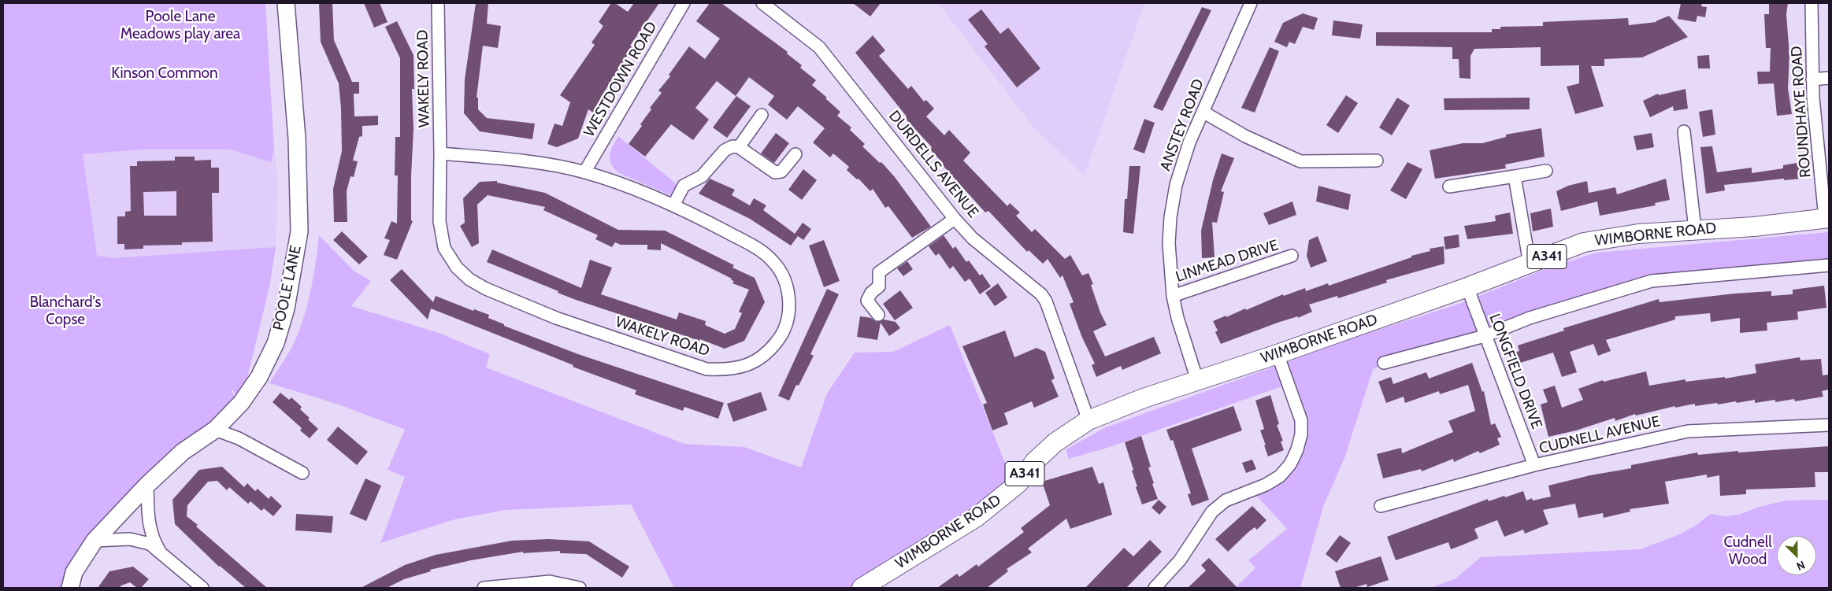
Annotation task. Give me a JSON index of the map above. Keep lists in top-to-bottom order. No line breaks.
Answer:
{"streets":{"main road":["WIMBORNE ROAD","A341"],"street":["WAKELY ROAD","WESTDOWN ROAD","ROUNDHAYE ROAD","ANSTEY ROAD","DURDELLS AVENUE","LINMEAD DRIVE","POOLE LANE","LONGFIELD DRIVE","CUDNELL AVENUE"]},"crossings":[["WAKELY ROAD","WESTDOWN ROAD"],["ROUNDHAYE ROAD","WIMBORNE ROAD"],["ANSTEY ROAD","WIMBORNE ROAD"],["ANSTEY ROAD","LINMEAD DRIVE"],["DURDELLS AVENUE","WIMBORNE ROAD"],["WIMBORNE ROAD","LONGFIELD DRIVE"],["LONGFIELD DRIVE","CUDNELL AVENUE"]],"parks":["Poole Lane Meadows play area","Kinson Common","Blanchard's Copse","Cudnell Wood"],"north":"bottom right"}
